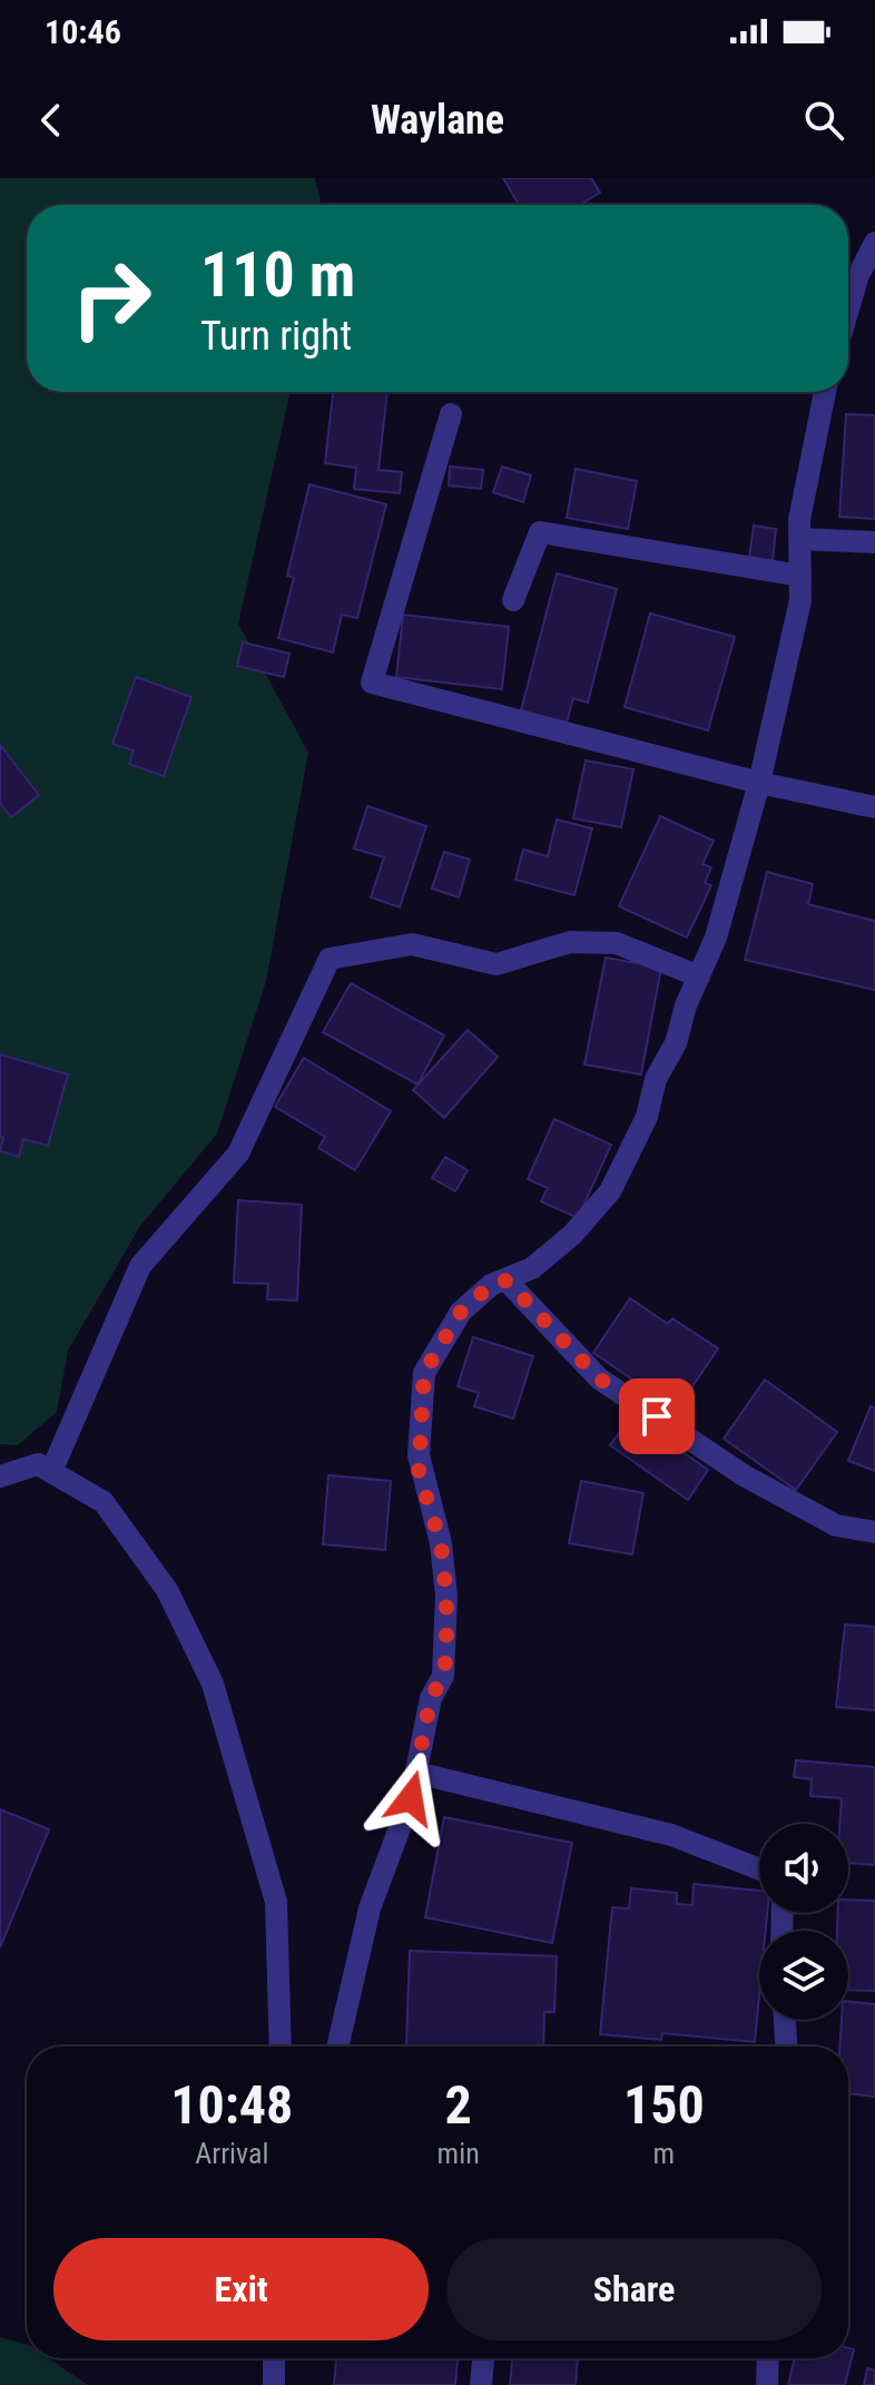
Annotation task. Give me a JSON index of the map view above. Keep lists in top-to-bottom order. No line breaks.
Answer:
{"page":{"status":"10:46","header":"Waylane","turn":["110 m","Turn right"],"eta":["10:48","Arrival","2","min","150","m"],"buttons":["Exit","Share"]}}
